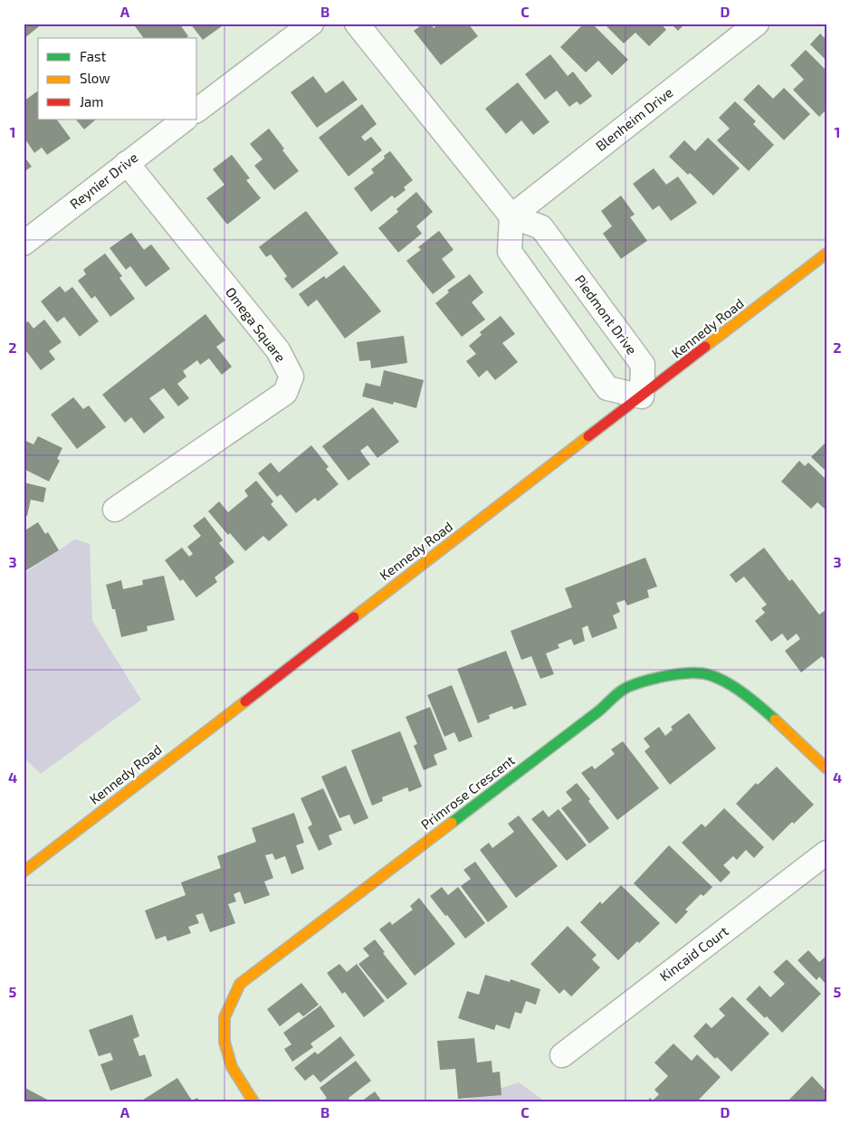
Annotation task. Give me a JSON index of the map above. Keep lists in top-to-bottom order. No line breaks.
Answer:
{"streets":{"main road":["Kennedy Road","Primrose Crescent"],"street":["Blenheim Drive","Reynier Drive","Piedmont Drive","Omega Square","Kincaid Court"]},"crossings":[["Blenheim Drive","Piedmont Drive"],["Reynier Drive","Omega Square"],["Piedmont Drive","Kennedy Road"]],"legend":["Fast","Slow","Jam"],"grid":{"columns":["A","B","C","D"],"rows":["1","2","3","4","5"]}}
